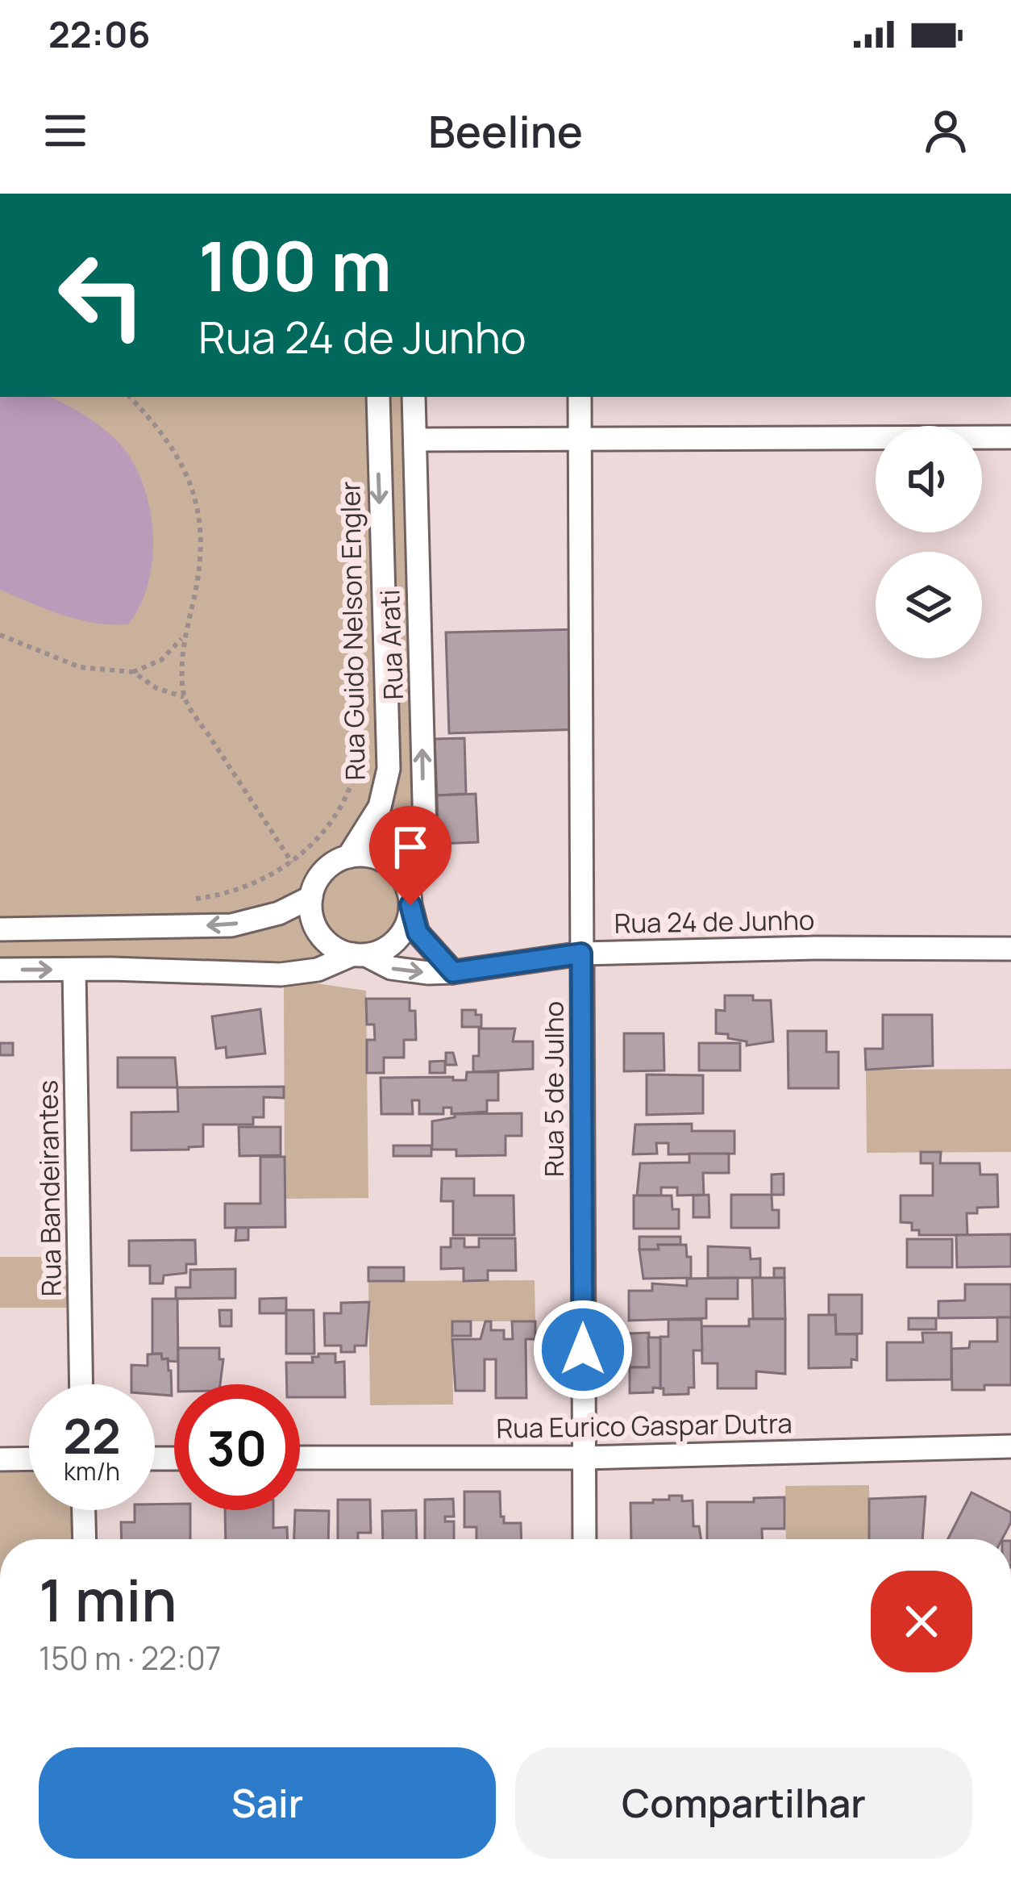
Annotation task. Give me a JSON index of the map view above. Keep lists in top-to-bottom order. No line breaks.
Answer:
{"streets":{"street":["Rua Guido Nelson Engler","Rua Arati","Rua 24 de Junho","Rua 5 de Julho","Rua Bandeirantes","Rua Eurico Gaspar Dutra"]},"crossings":[["Rua Guido Nelson Engler","Rua Arati"],["Rua Guido Nelson Engler","Rua 24 de Junho"],["Rua Arati","Rua 24 de Junho"],["Rua 24 de Junho","Rua 5 de Julho"],["Rua 5 de Julho","Rua Eurico Gaspar Dutra"]],"one_way":["Rua Guido Nelson Engler","Rua Arati"],"page":{"status":"22:06","header":"Beeline","turn":["100 m","Rua 24 de Junho"],"speed":"22 km/h","limit":"30","heading":["1 min","150 m · 22:07"],"buttons":["Sair","Compartilhar"]}}
